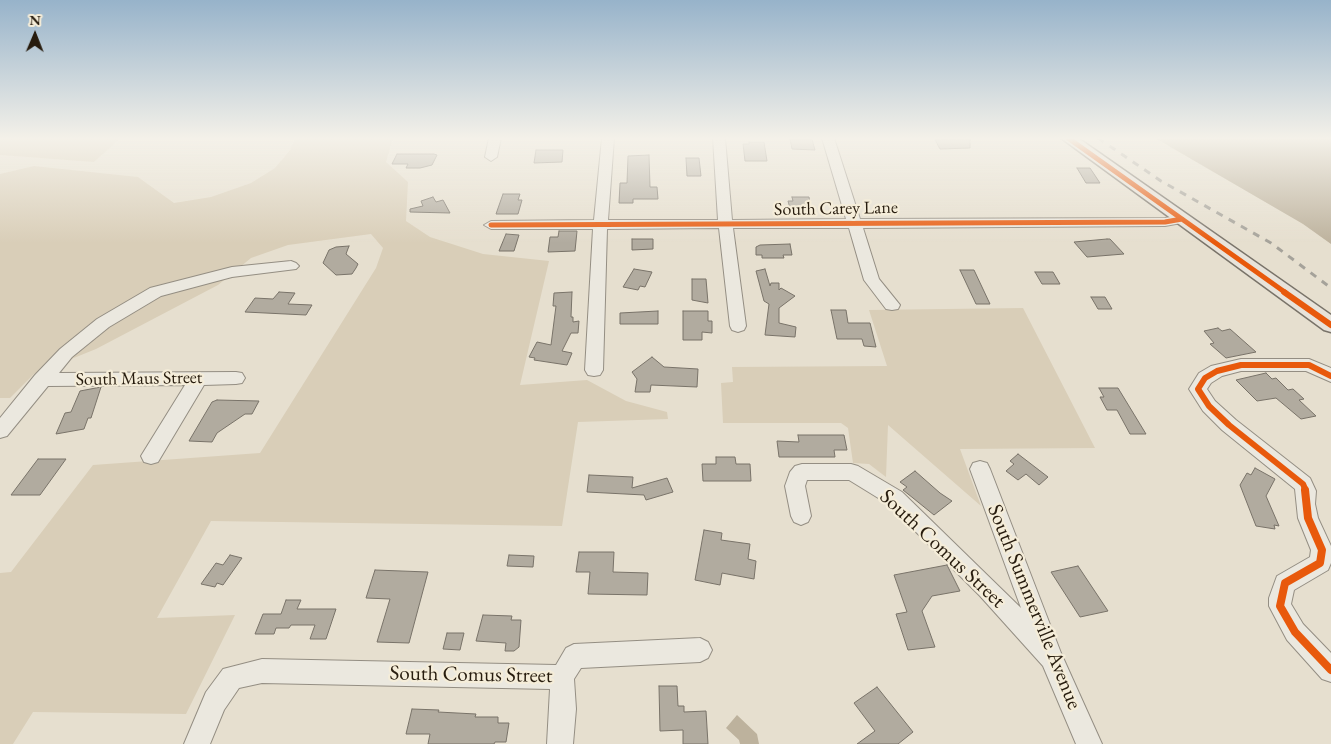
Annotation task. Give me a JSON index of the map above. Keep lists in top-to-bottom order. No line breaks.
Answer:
{"streets":{"street":["South Carey Lane","South Maus Street","South Comus Street","South Summerville Avenue"]},"crossings":[["South Comus Street","South Summerville Avenue"]],"north":"top"}
